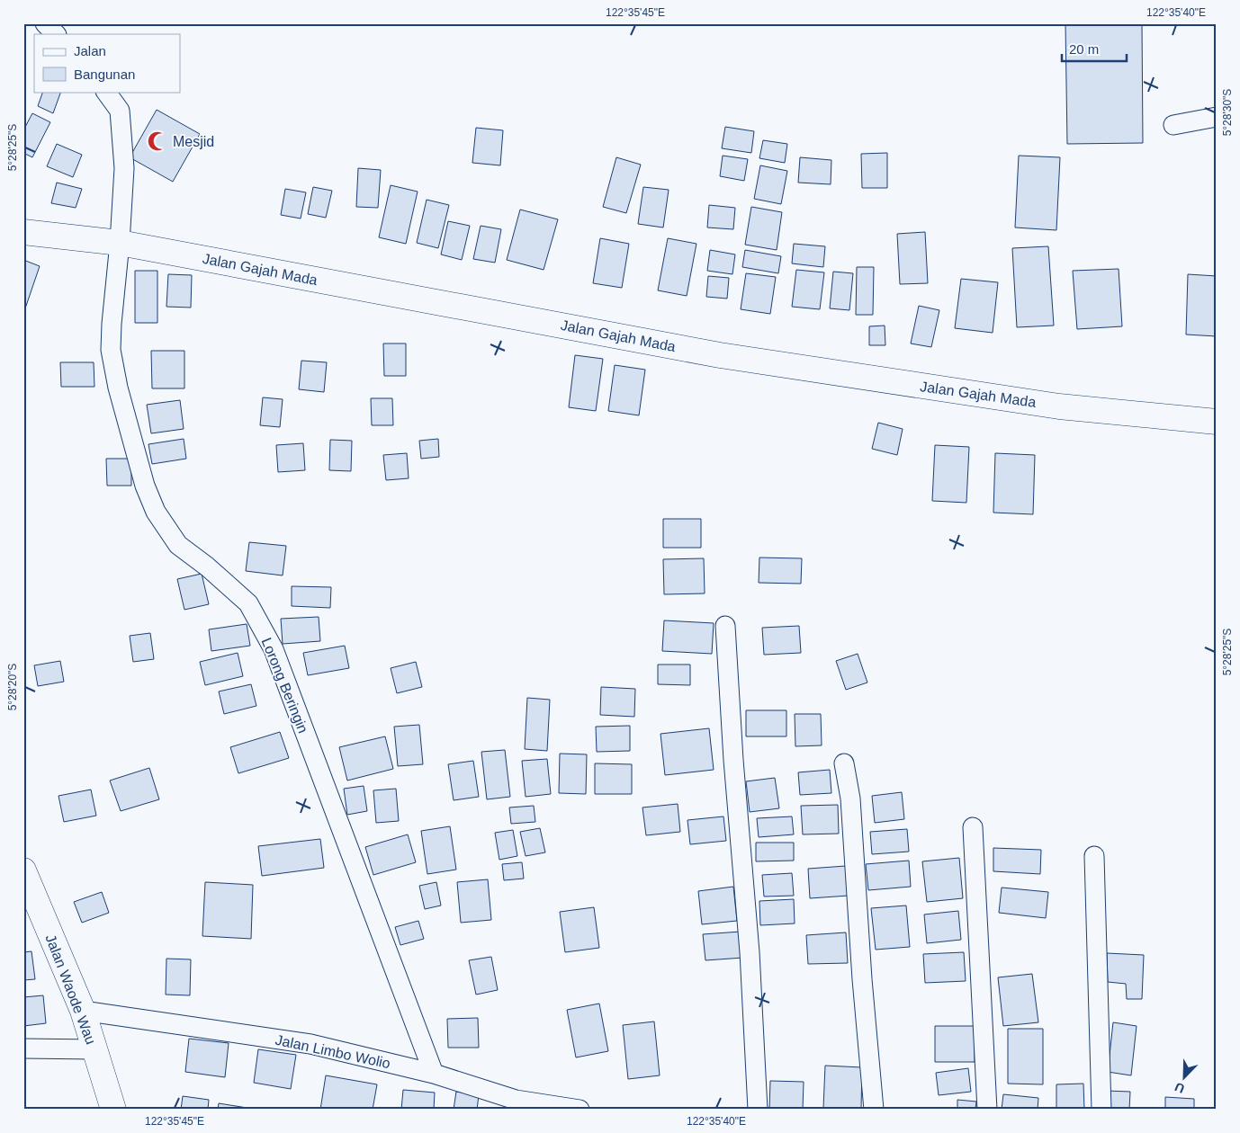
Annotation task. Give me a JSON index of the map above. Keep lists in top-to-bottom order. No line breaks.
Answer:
{"streets":{"main road":["Jalan Gajah Mada","Jalan Waode Wau"],"street":["Lorong Beringin","Jalan Limbo Wolio"]},"crossings":[["Jalan Gajah Mada","Lorong Beringin"],["Lorong Beringin","Jalan Limbo Wolio"],["Jalan Waode Wau","Jalan Limbo Wolio"]],"places":{"mosque":["Mesjid"]},"legend":["Jalan","Bangunan"],"scale_bar":"20 m","north":"bottom left","coordinates":["122°35'45\"E","122°35'40\"E","5°28'30\"S","5°28'25\"S","5°28'20\"S"]}
